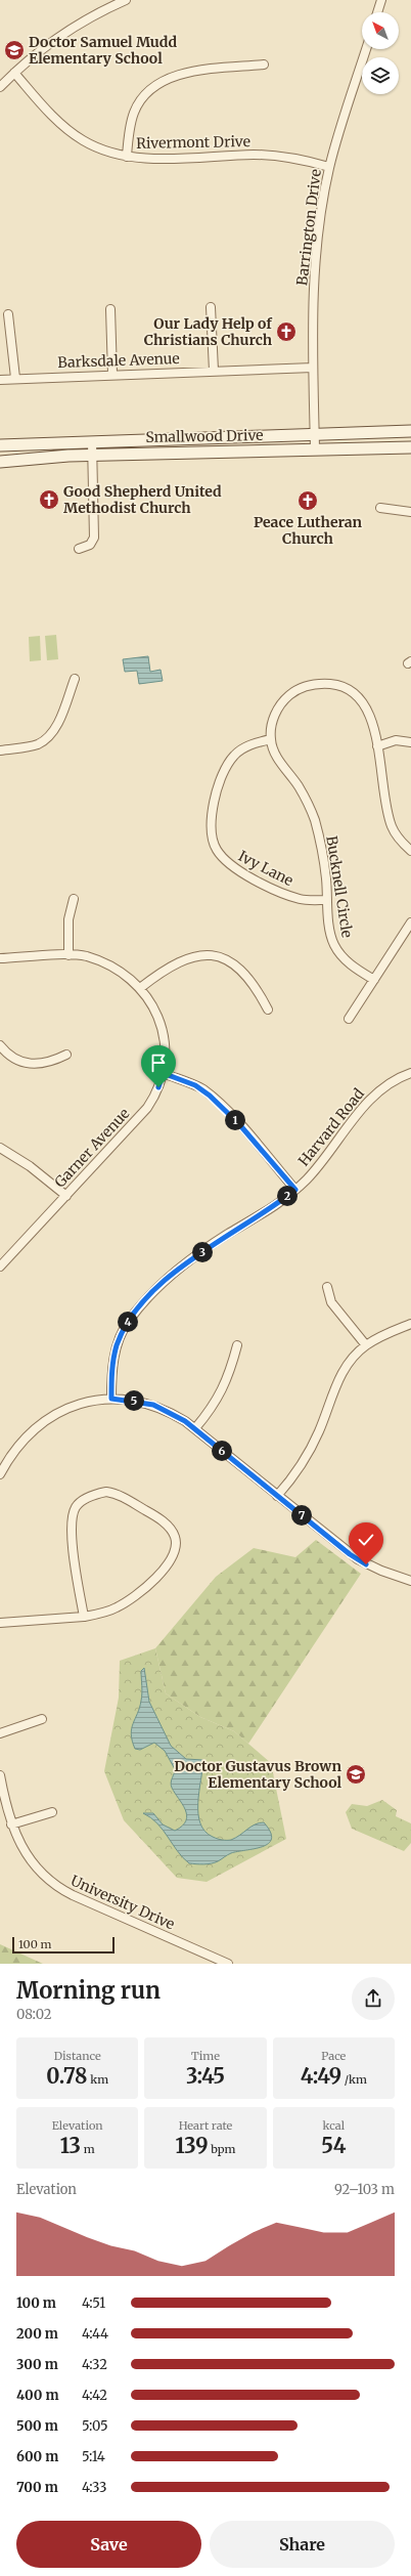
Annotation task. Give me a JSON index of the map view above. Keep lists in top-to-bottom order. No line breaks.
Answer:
{"streets":{"main road":["Smallwood Drive"],"street":["Rivermont Drive","Barrington Drive","Barksdale Avenue","Ivy Lane","Bucknell Circle","Harvard Road","Garner Avenue","University Drive"]},"crossings":[["Rivermont Drive","Barrington Drive"],["Barrington Drive","Barksdale Avenue"],["Barrington Drive","Smallwood Drive"],["Ivy Lane","Bucknell Circle"]],"places":{"school or university":["Doctor Samuel Mudd Elementary School","Doctor Gustavus Brown Elementary School"],"church":["Our Lady Help of Christians Church","Good Shepherd United Methodist Church","Peace Lutheran Church"]},"scale_bar":"100 m","north":"top left","page":{"pins":["1","2","3","4","5","6","7"],"scale":"100 m","heading":["Morning run","08:02"],"stats":[["Distance","0.78 km"],["Time","3:45"],["Pace","4:49 /km"],["Elevation","13 m"],["Heart rate","139 bpm"],["kcal","54"]],"chart":["Elevation","92–103 m"],"list":[{"name":"100 m","note":"4:51"},{"name":"200 m","note":"4:44"},{"name":"300 m","note":"4:32"},{"name":"400 m","note":"4:42"},{"name":"500 m","note":"5:05"},{"name":"600 m","note":"5:14"},{"name":"700 m","note":"4:33"}],"buttons":["Save","Share"]}}
